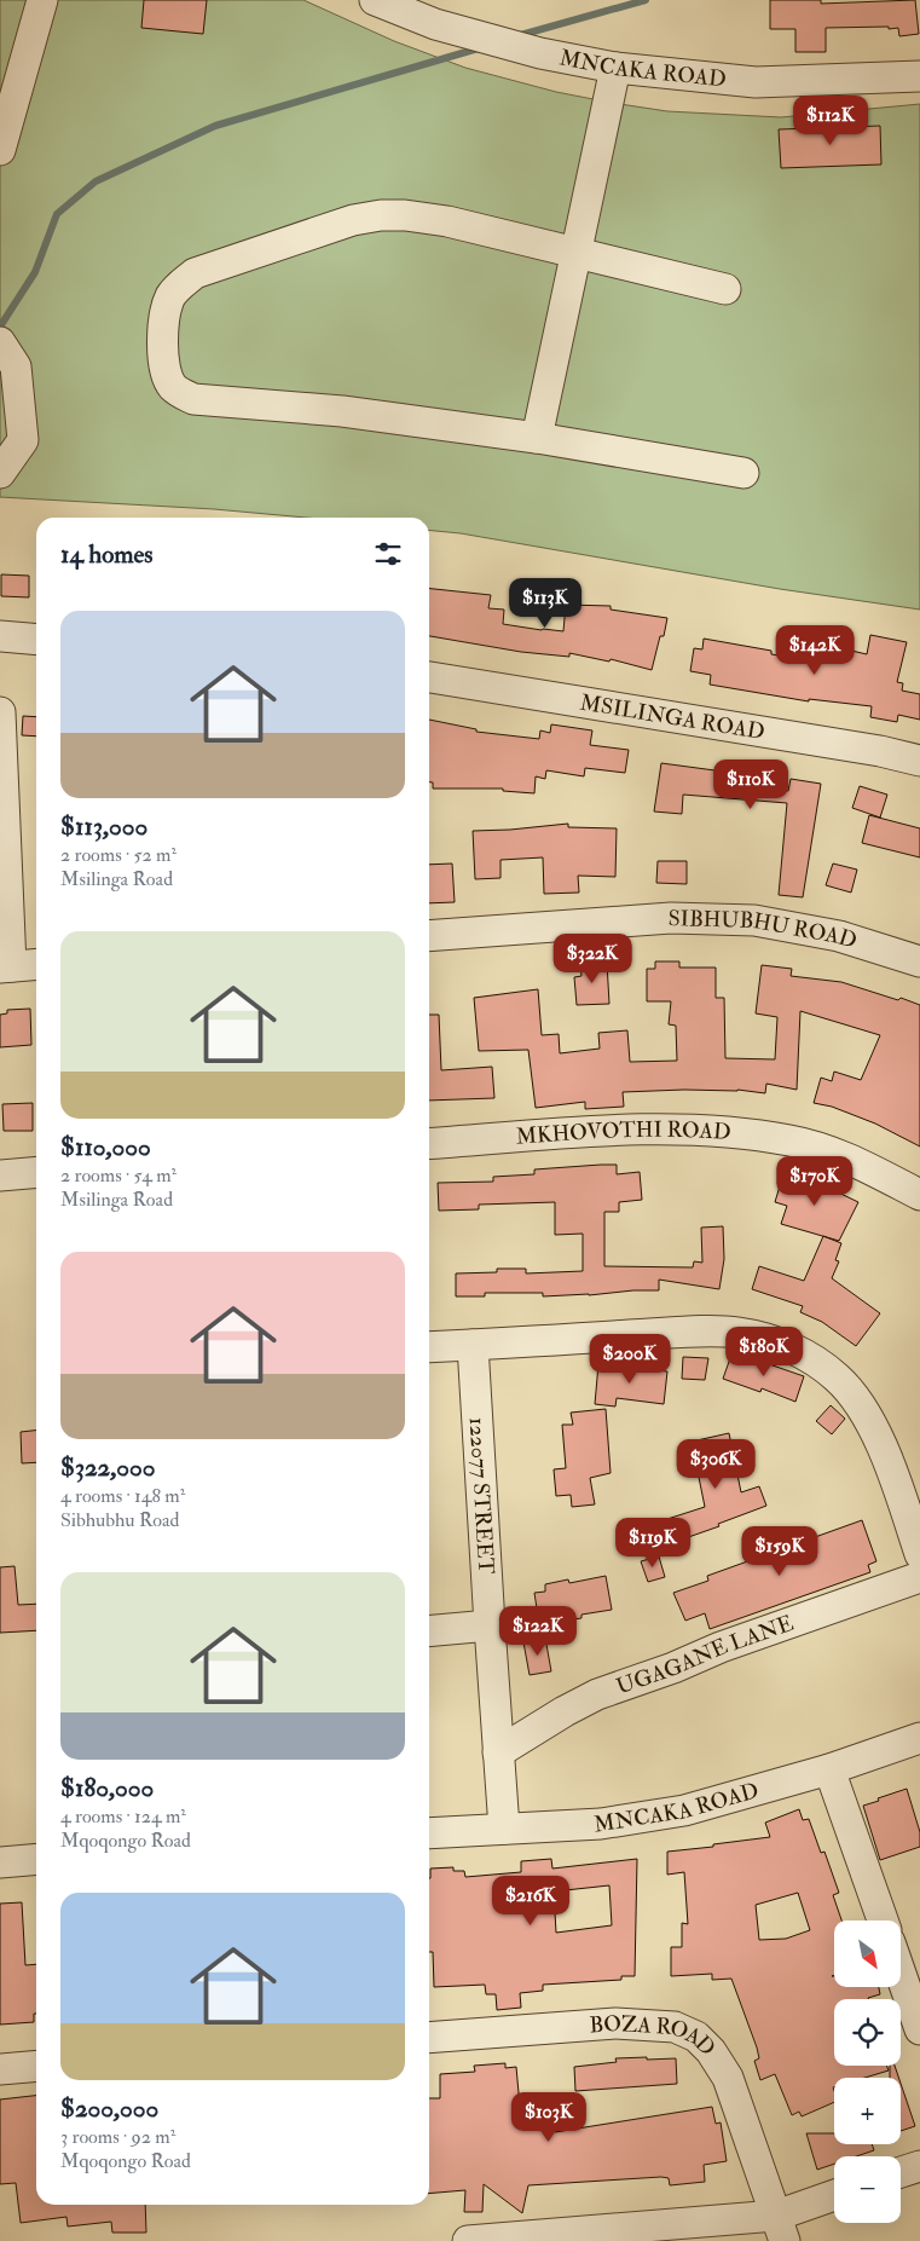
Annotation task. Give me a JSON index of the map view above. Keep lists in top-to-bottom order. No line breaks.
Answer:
{"streets":{"street":["MNCAKA ROAD","MSILINGA ROAD","SIBHUBHU ROAD","MKHOVOTHI ROAD","122077 STREET","UGAGANE LANE","BOZA ROAD"]},"crossings":[["MNCAKA ROAD","122077 STREET"],["122077 STREET","UGAGANE LANE"]],"north":"bottom right","page":{"price":["$112K","$113K","$142K","$110K","$322K","$170K","$180K","$200K","$306K","$119K","$159K","$122K","$216K","$103K"],"heading":"14 homes","list":[{"name":"$113,000","note":"2 rooms · 52 m² · Msilinga Road"},{"name":"$110,000","note":"2 rooms · 54 m² · Msilinga Road"},{"name":"$322,000","note":"4 rooms · 148 m² · Sibhubhu Road"},{"name":"$180,000","note":"4 rooms · 124 m² · Mqoqongo Road"},{"name":"$200,000","note":"3 rooms · 92 m² · Mqoqongo Road"}],"map_buttons":["+","−"]}}
